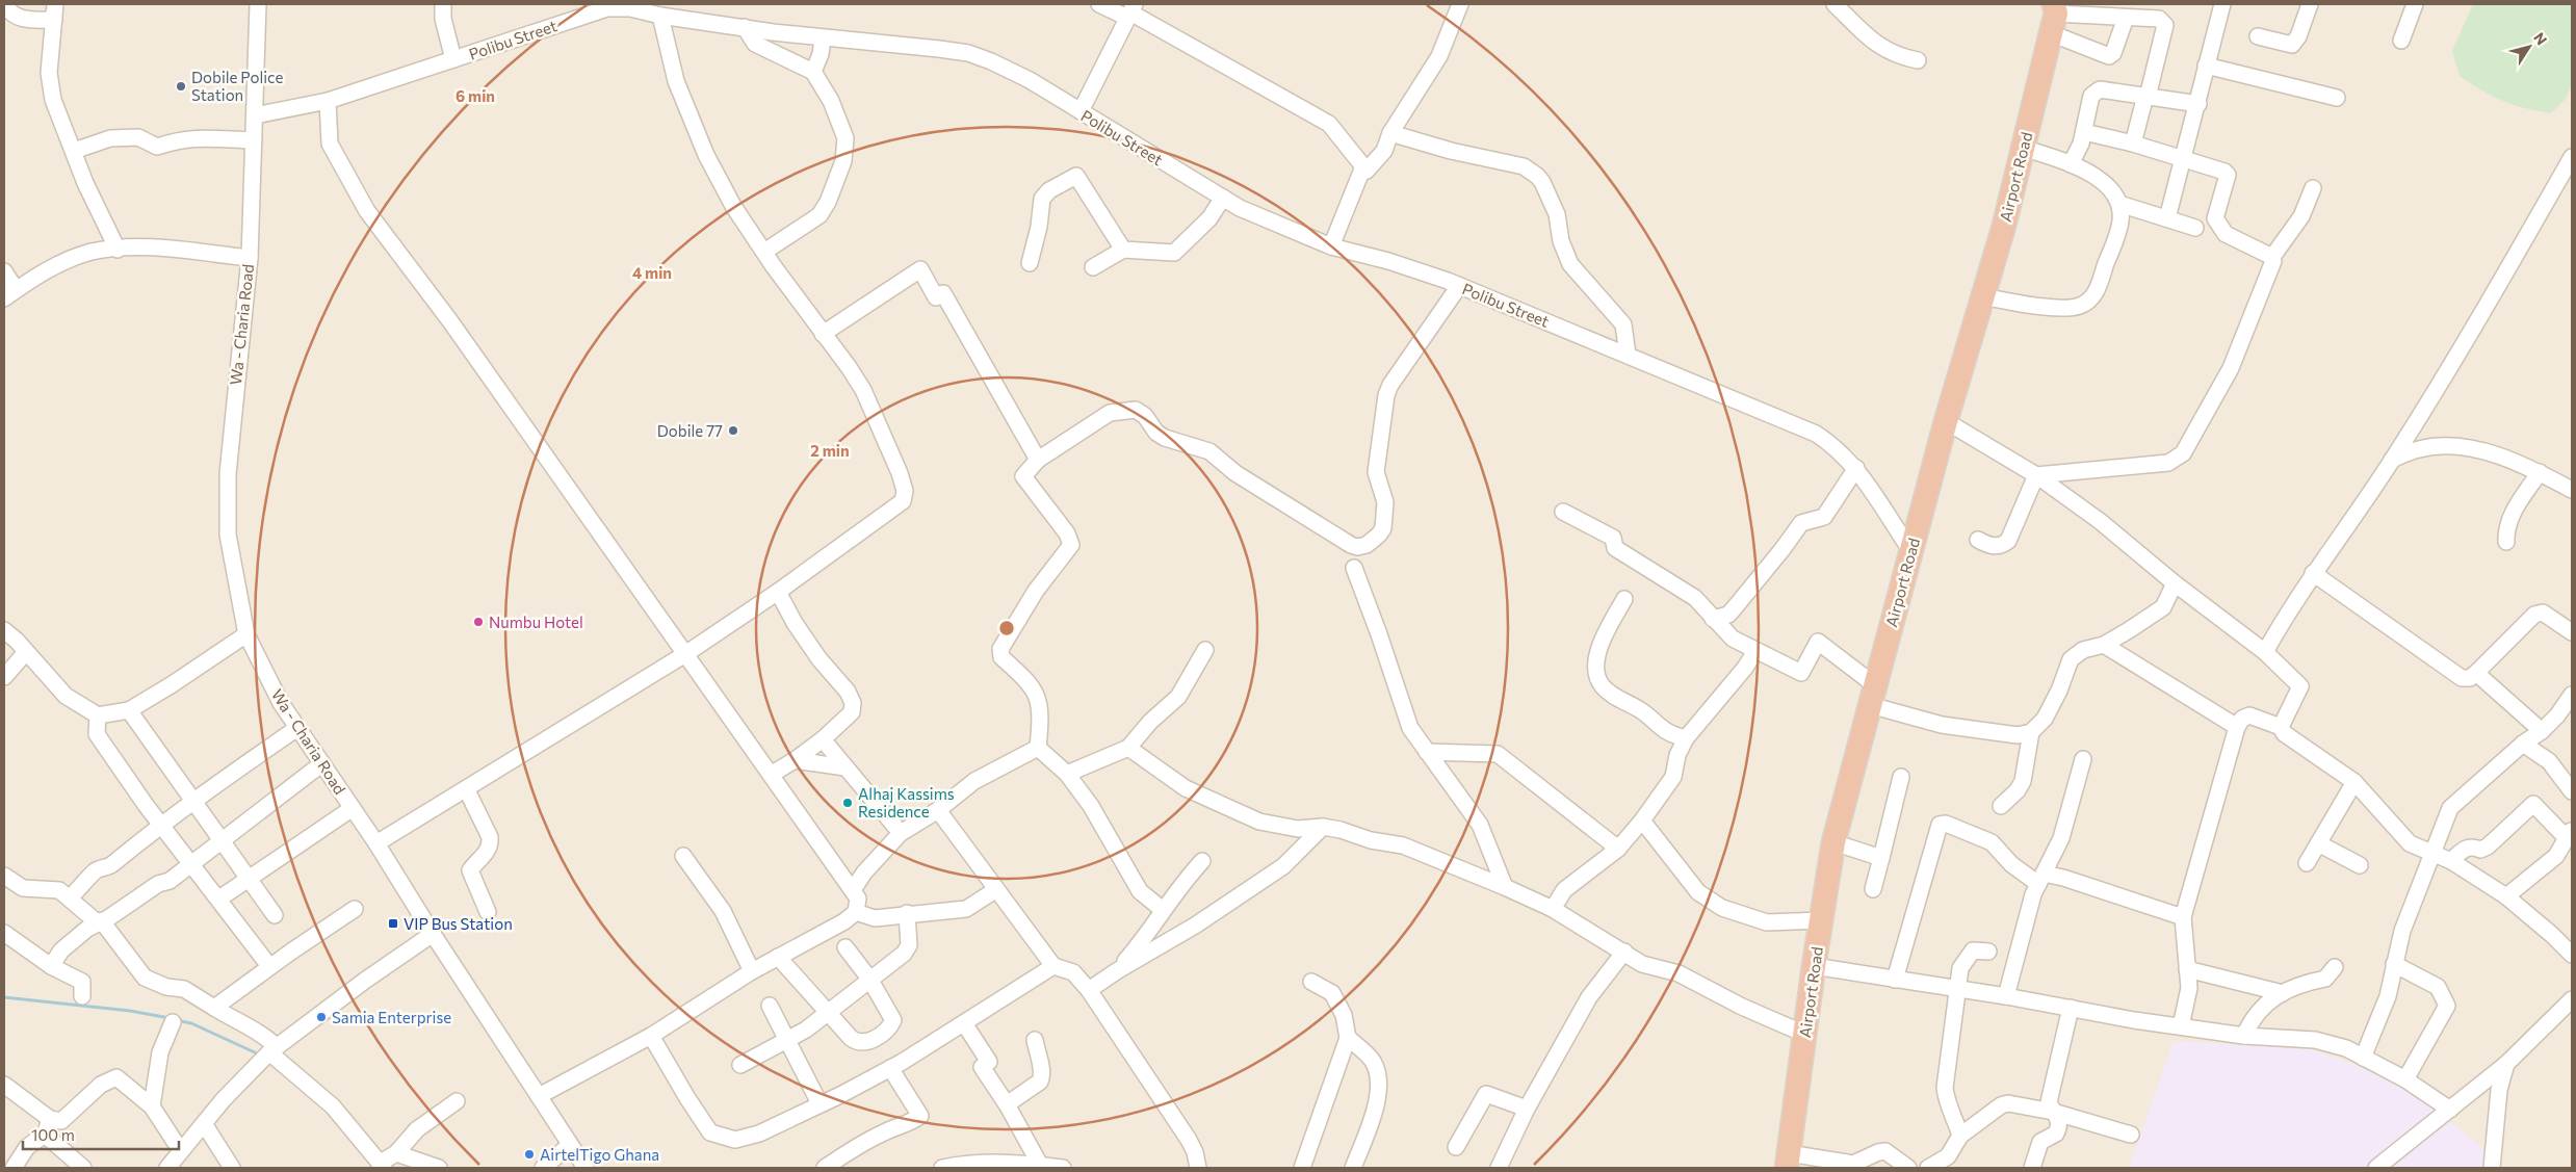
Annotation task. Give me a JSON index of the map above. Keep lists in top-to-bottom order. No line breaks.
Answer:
{"streets":{"highway":["Airport Road"],"street":["Polibu Street","Wa - Charia Road"]},"crossings":[["Polibu Street","Airport Road"],["Polibu Street","Wa - Charia Road"]],"places":{"other":["Dobile Police Station","Dobile 77","Numbu Hotel","Alhaj Kassims Residence","Samia Enterprise","AirtelTigo Ghana"],"transit":["VIP Bus Station"]},"scale_bar":"100 m","north":"top right","rings":["6 min","4 min","2 min"]}
